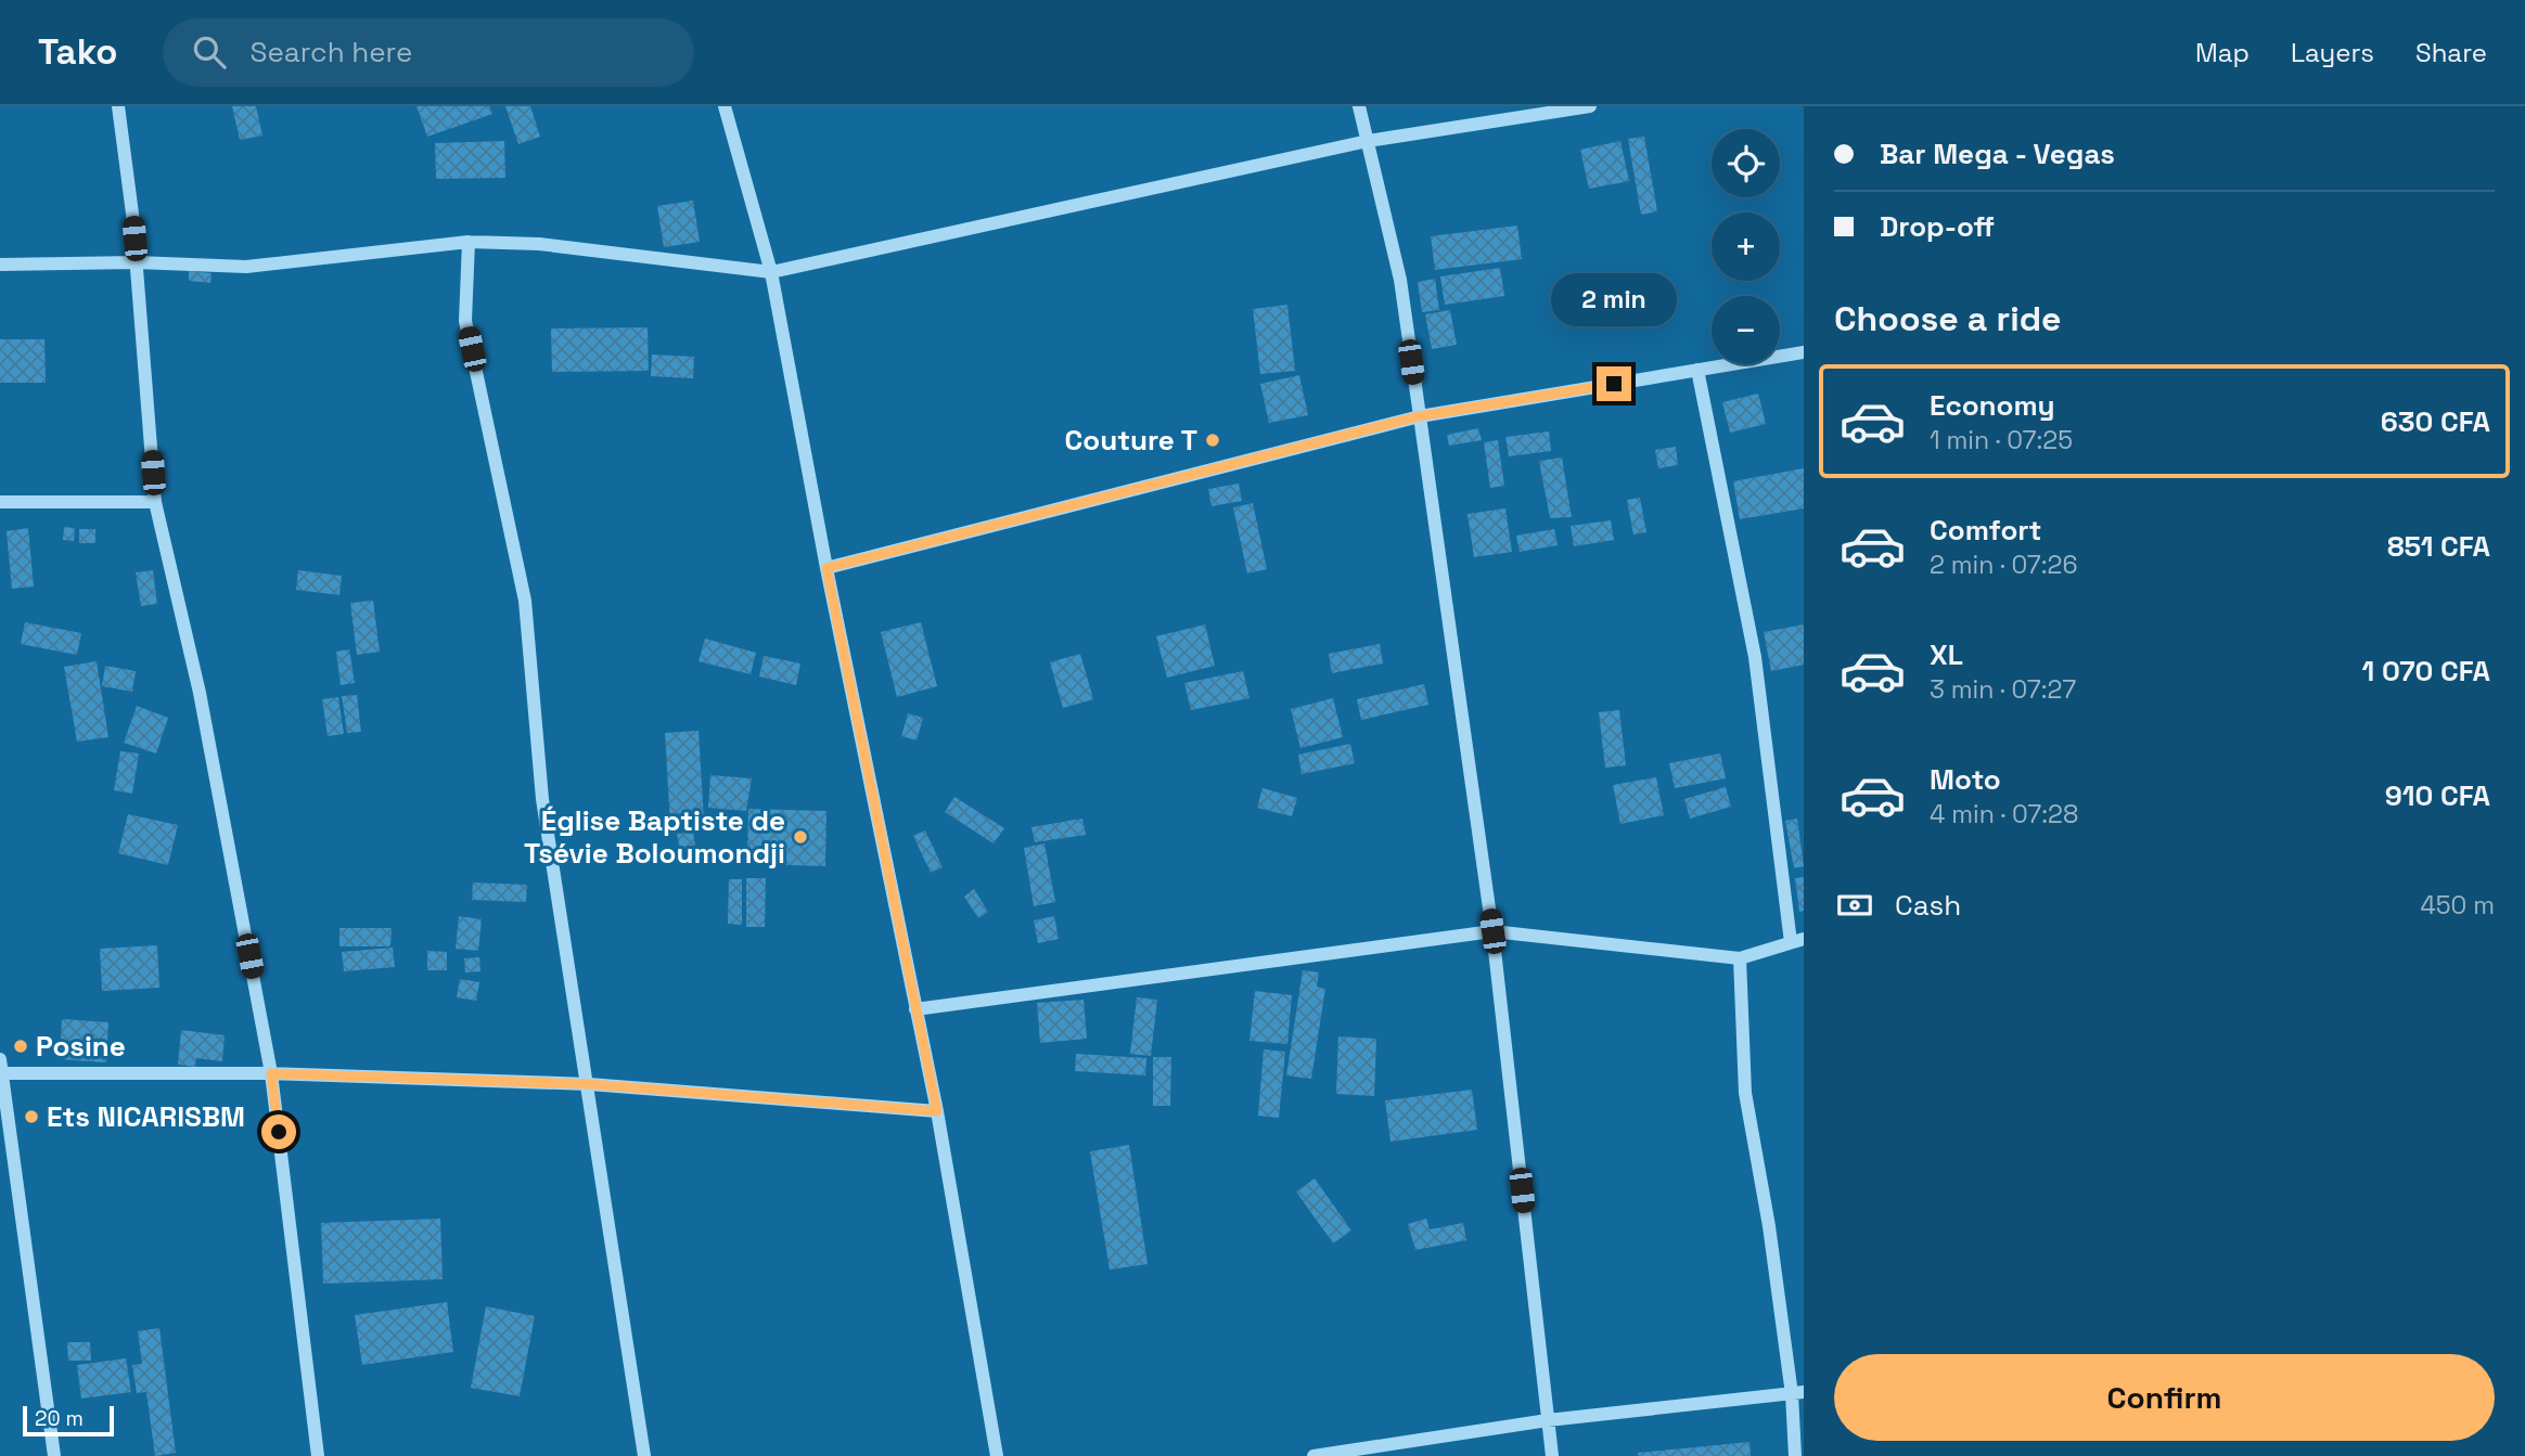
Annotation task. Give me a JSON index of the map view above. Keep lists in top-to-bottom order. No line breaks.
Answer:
{"places":["Couture T","Église Baptiste de Tsévie Boloumondji","Posine","Ets NICARISBM"],"scale_bar":"20 m","page":{"header":"Tako","search":"Search here","nav":["Map","Layers","Share"],"banner":["Bar Mega - Vegas","Drop-off"],"map_buttons":["+","−"],"bubble":"2 min","heading":"Choose a ride","list":[{"name":"Economy","note":"1 min · 07:25","value":"630 CFA"},{"name":"Comfort","note":"2 min · 07:26","value":"851 CFA"},{"name":"XL","note":"3 min · 07:27","value":"1 070 CFA"},{"name":"Moto","note":"4 min · 07:28","value":"910 CFA"}],"pay":["Cash","450 m"],"buttons":"Confirm","scale":"20 m"}}
